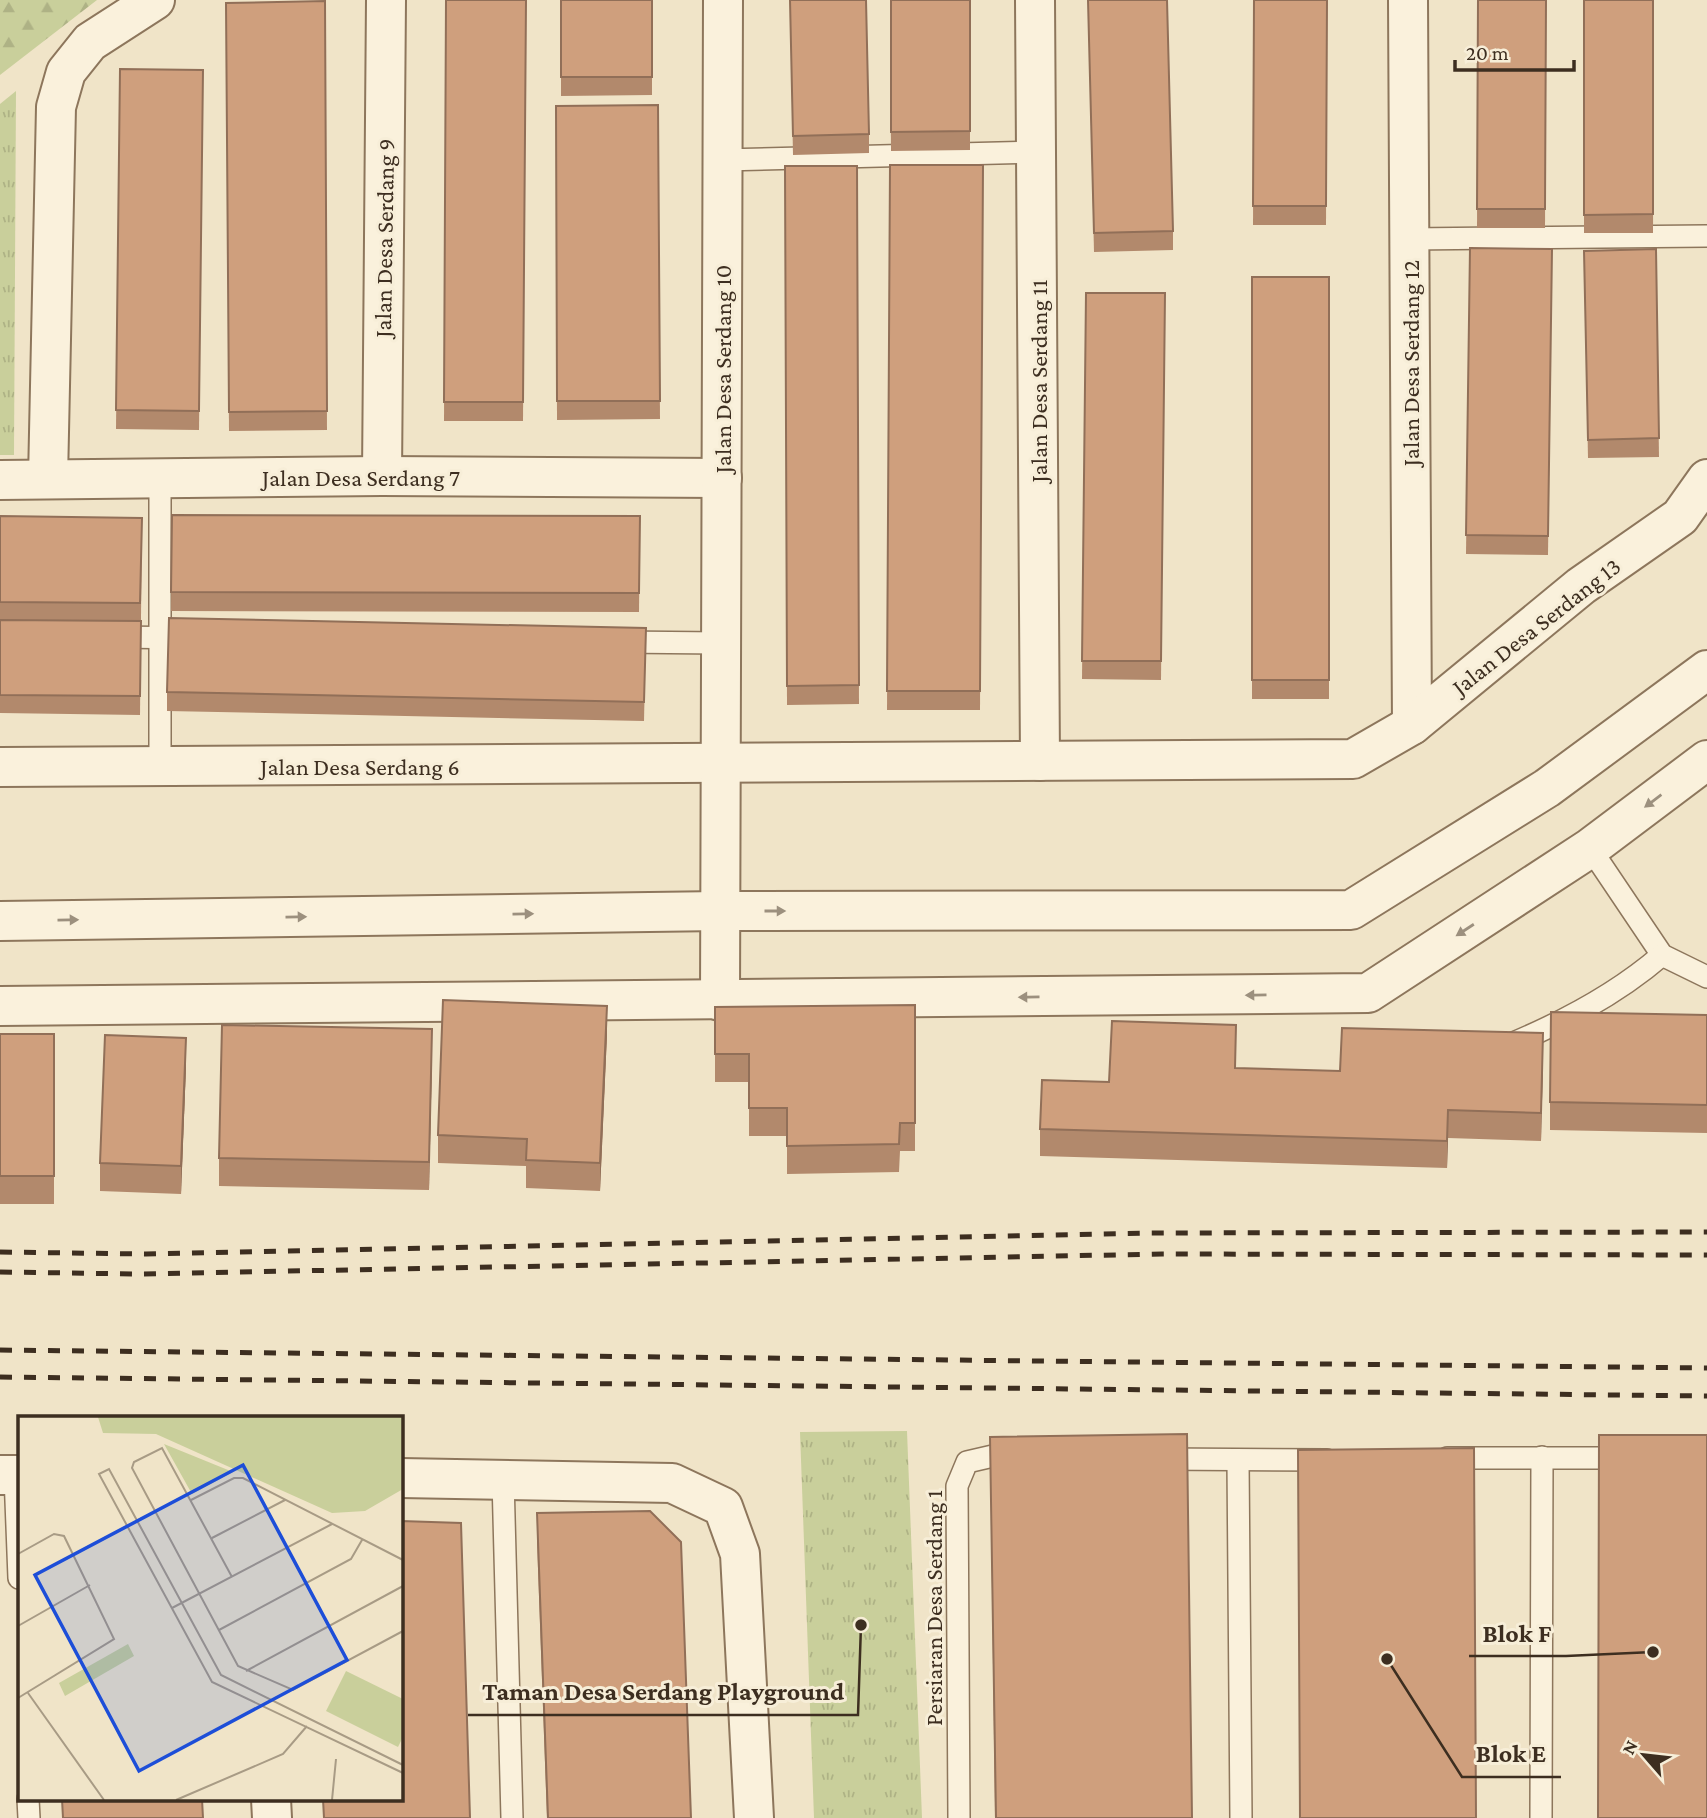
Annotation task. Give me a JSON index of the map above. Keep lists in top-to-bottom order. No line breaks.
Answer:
{"streets":{"street":["Jalan Desa Serdang 9","Jalan Desa Serdang 12","Jalan Desa Serdang 10","Jalan Desa Serdang 11","Jalan Desa Serdang 7","Jalan Desa Serdang 13","Jalan Desa Serdang 6"],"lane":["Persiaran Desa Serdang 1"]},"crossings":[["Jalan Desa Serdang 9","Jalan Desa Serdang 7"],["Jalan Desa Serdang 12","Jalan Desa Serdang 13"],["Jalan Desa Serdang 10","Jalan Desa Serdang 7"],["Jalan Desa Serdang 10","Jalan Desa Serdang 6"],["Jalan Desa Serdang 11","Jalan Desa Serdang 6"],["Jalan Desa Serdang 13","Jalan Desa Serdang 6"]],"places":["Taman Desa Serdang Playground","Blok F","Blok E"],"scale_bar":"20 m","north":"top left"}
